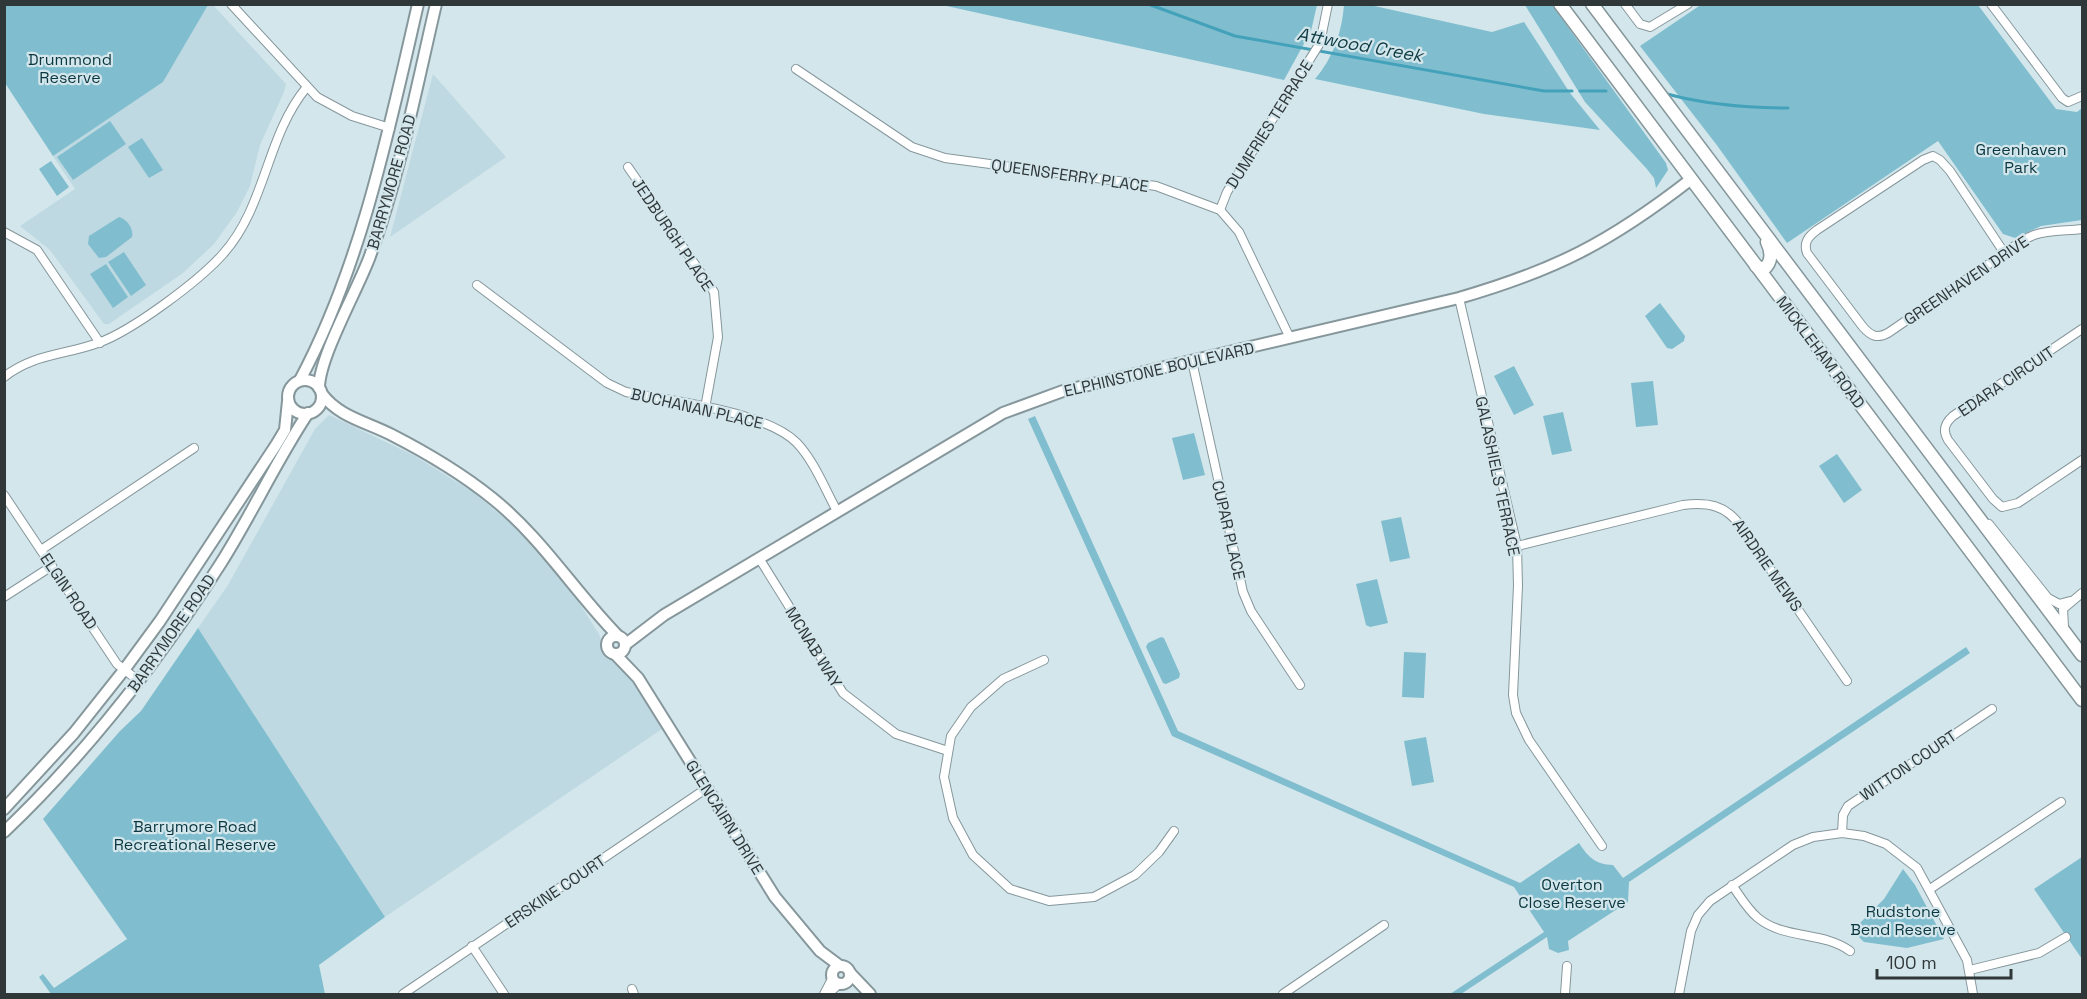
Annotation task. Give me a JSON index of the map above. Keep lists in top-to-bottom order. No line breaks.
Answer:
{"streets":{"main road":["MICKLEHAM ROAD"],"street":["DUMFRIES TERRACE","QUEENSFERRY PLACE","BARRYMORE ROAD","JEDBURGH PLACE","GREENHAVEN DRIVE","ELPHINSTONE BOULEVARD","EDARA CIRCUIT","BUCHANAN PLACE","GALASHIELS TERRACE","CUPAR PLACE","AIRDRIE MEWS","ELGIN ROAD","MCNAB WAY","WITTON COURT","GLENCAIRN DRIVE","ERSKINE COURT"]},"crossings":[["DUMFRIES TERRACE","QUEENSFERRY PLACE"],["QUEENSFERRY PLACE","ELPHINSTONE BOULEVARD"],["BARRYMORE ROAD","ELGIN ROAD"],["BARRYMORE ROAD","GLENCAIRN DRIVE"],["JEDBURGH PLACE","BUCHANAN PLACE"],["MICKLEHAM ROAD","ELPHINSTONE BOULEVARD"],["ELPHINSTONE BOULEVARD","BUCHANAN PLACE"],["ELPHINSTONE BOULEVARD","GALASHIELS TERRACE"],["ELPHINSTONE BOULEVARD","CUPAR PLACE"],["ELPHINSTONE BOULEVARD","MCNAB WAY"],["ELPHINSTONE BOULEVARD","GLENCAIRN DRIVE"],["GALASHIELS TERRACE","AIRDRIE MEWS"],["GLENCAIRN DRIVE","ERSKINE COURT"]],"water":["Attwood Creek"],"parks":["Drummond Reserve","Greenhaven Park","Barrymore Road Recreational Reserve","Overton Close Reserve","Rudstone Bend Reserve"],"scale_bar":"100 m"}
